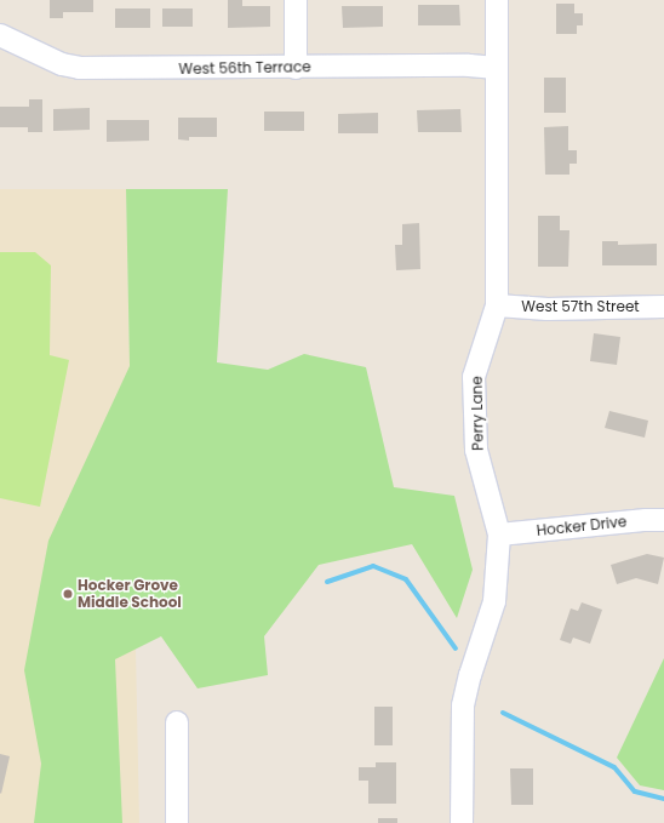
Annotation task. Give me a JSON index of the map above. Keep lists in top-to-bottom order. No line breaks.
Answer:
{"streets":{"street":["West 56th Terrace","West 57th Street","Perry Lane","Hocker Drive"]},"crossings":[["West 56th Terrace","Perry Lane"],["West 57th Street","Perry Lane"],["Perry Lane","Hocker Drive"]],"places":["Hocker Grove Middle School"]}
